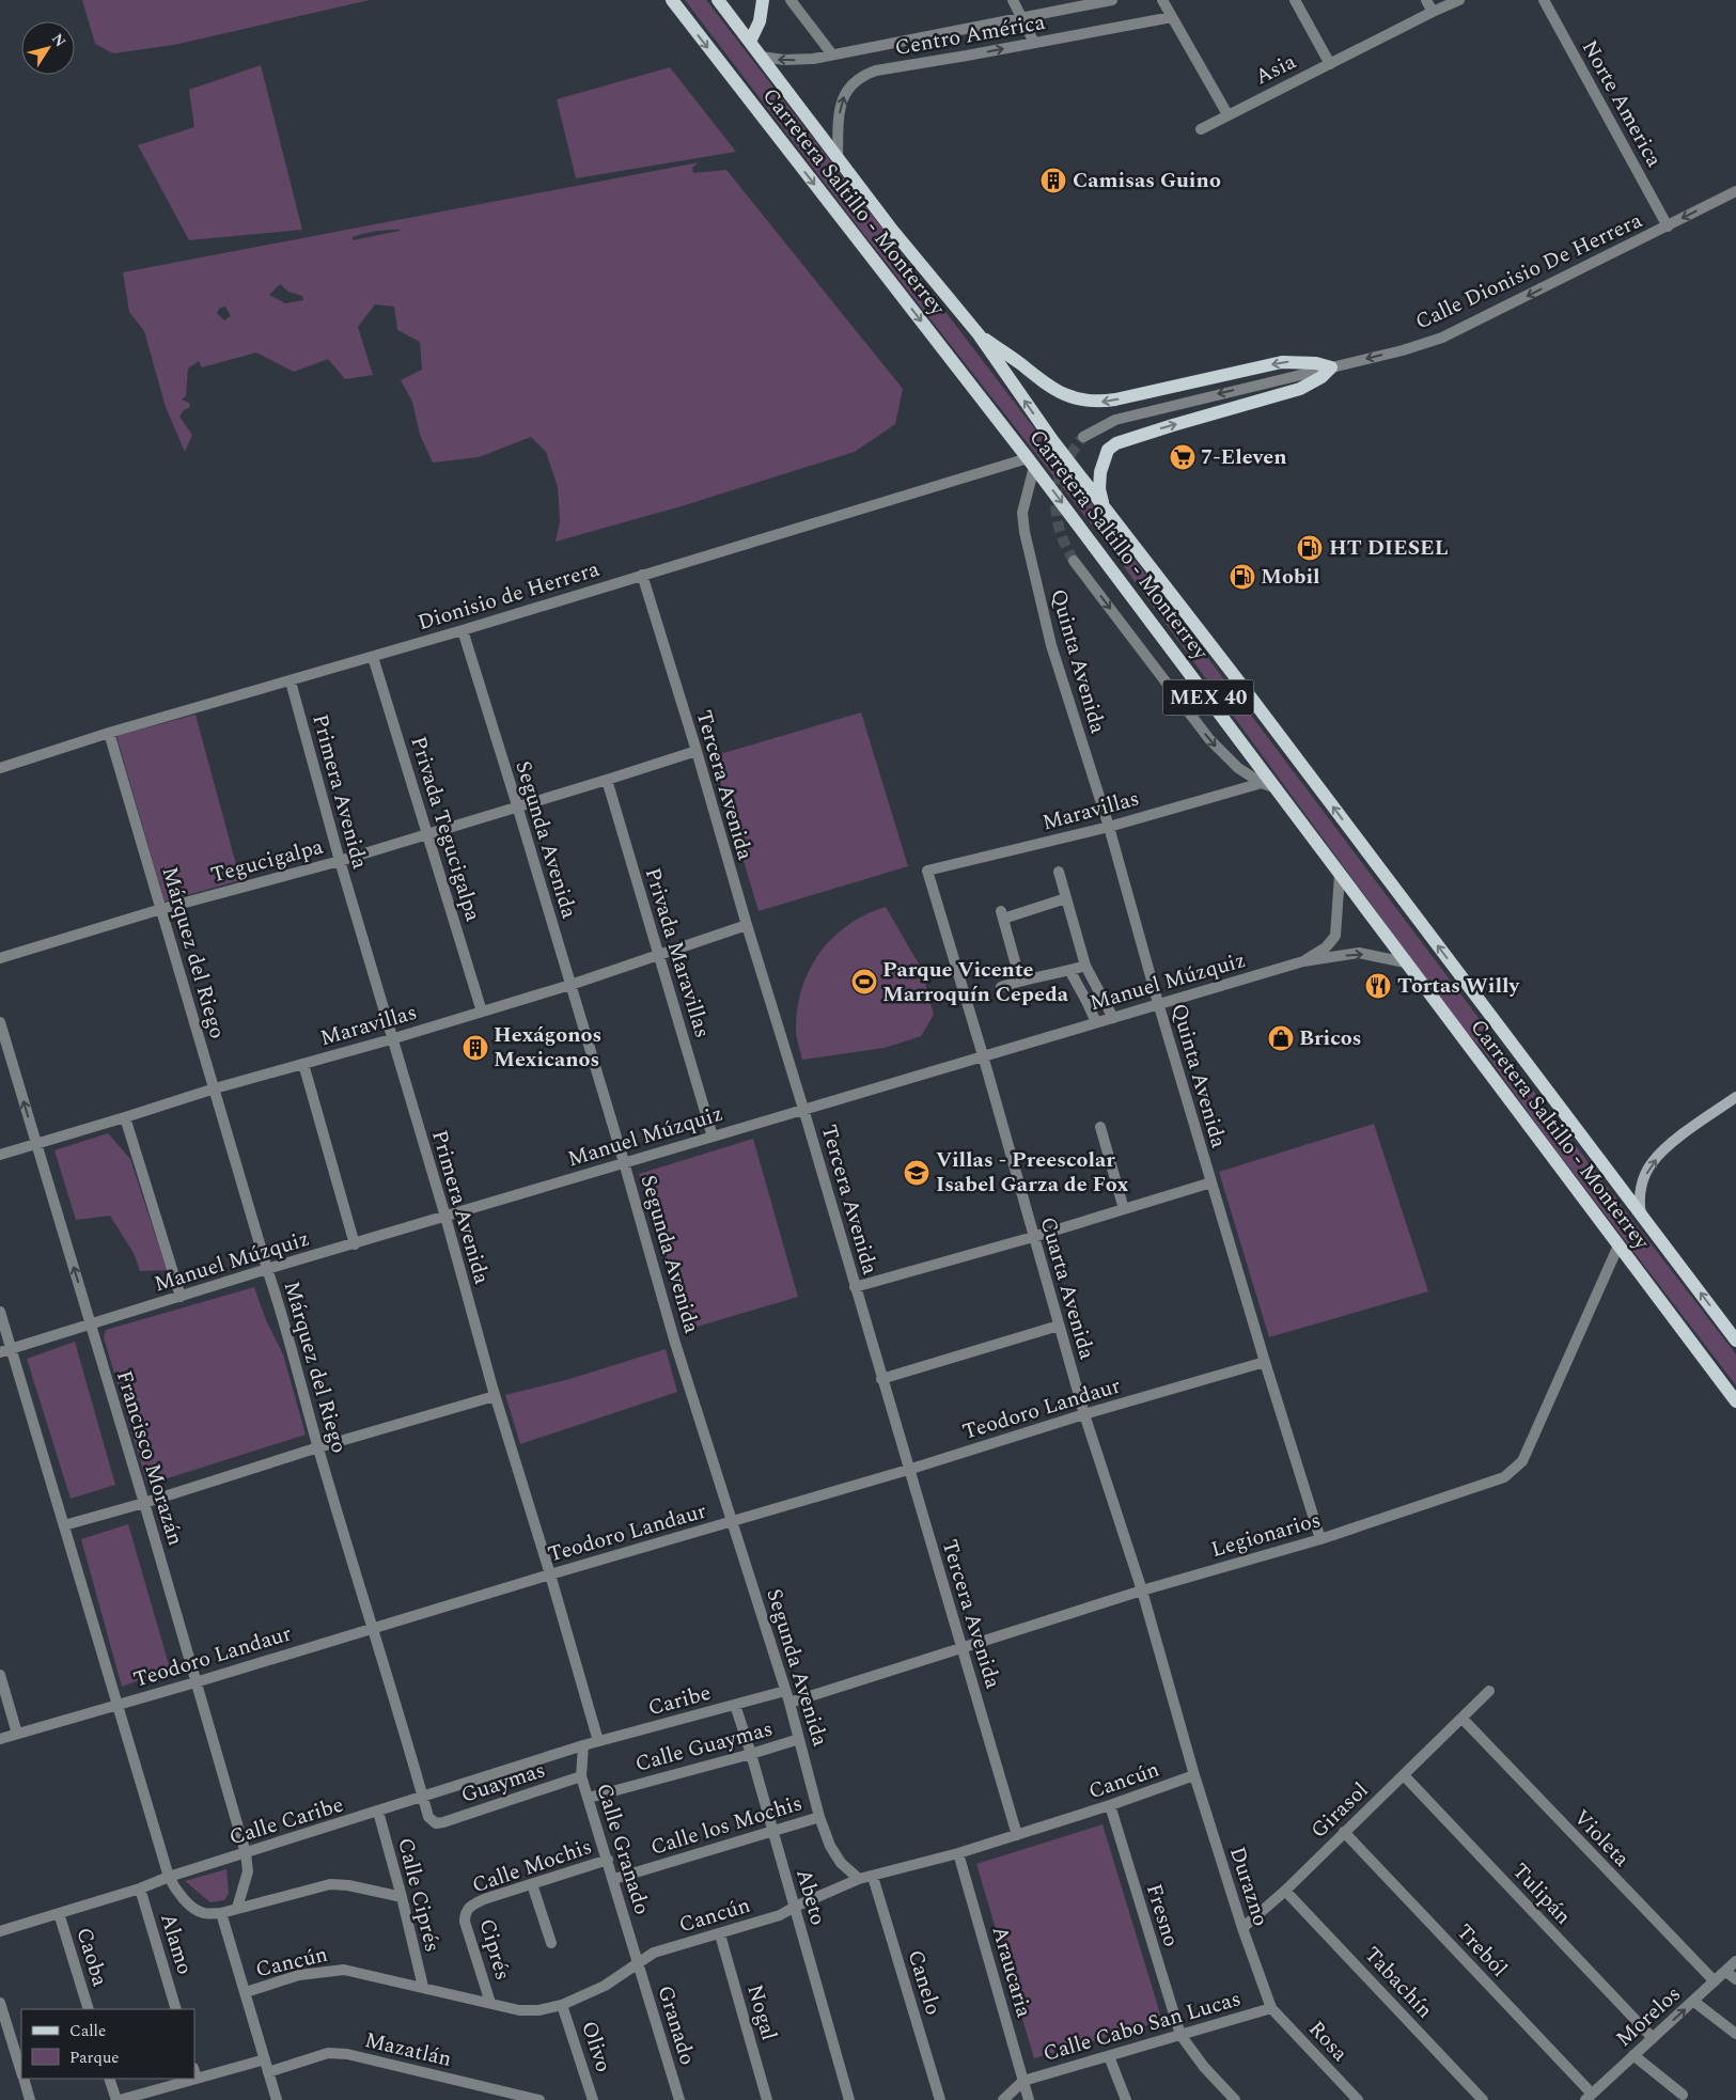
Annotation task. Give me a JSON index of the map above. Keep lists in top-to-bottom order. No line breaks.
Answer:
{"streets":{"main road":["Carretera Saltillo - Monterrey","MEX 40"],"street":["Centro América","Asia","Norte America","Calle Dionisio De Herrera","Dionisio de Herrera","Quinta Avenida","Tercera Avenida","Primera Avenida","Maravillas","Privada Tegucigalpa","Segunda Avenida","Tegucigalpa","Márquez del Riego","Privada Maravillas","Manuel Múzquiz","Cuarta Avenida","Teodoro Landaur","Francisco Morazán","Legionarios","Caribe","Calle Guaymas","Cancún","Guaymas","Girasol","Calle Caribe","Calle los Mochis","Violeta","Calle Granado","Calle Mochis","Durazno","Tulipán","Calle Ciprés","Abeto","Fresno","Alamo","Ciprés","Treból","Caoba","Araucaria","Canelo","Tabachín","Nogal","Morelos","Granado","Calle Cabo San Lucas","Rosa","Olivo","Mazatlán"]},"crossings":[["Centro América","Carretera Saltillo - Monterrey"],["Norte America","Calle Dionisio De Herrera"],["Carretera Saltillo - Monterrey","Dionisio de Herrera"],["Carretera Saltillo - Monterrey","Quinta Avenida"],["Carretera Saltillo - Monterrey","Manuel Múzquiz"],["Carretera Saltillo - Monterrey","Legionarios"],["Dionisio de Herrera","Quinta Avenida"],["Dionisio de Herrera","Tercera Avenida"],["Dionisio de Herrera","Primera Avenida"],["Dionisio de Herrera","Privada Tegucigalpa"],["Dionisio de Herrera","Segunda Avenida"],["Dionisio de Herrera","Márquez del Riego"],["Quinta Avenida","Maravillas"],["Quinta Avenida","Manuel Múzquiz"],["Quinta Avenida","Teodoro Landaur"],["Quinta Avenida","Legionarios"],["Tercera Avenida","Maravillas"],["Tercera Avenida","Tegucigalpa"],["Tercera Avenida","Manuel Múzquiz"],["Tercera Avenida","Teodoro Landaur"],["Tercera Avenida","Legionarios"],["Tercera Avenida","Cancún"],["Primera Avenida","Maravillas"],["Primera Avenida","Tegucigalpa"],["Primera Avenida","Manuel Múzquiz"],["Primera Avenida","Teodoro Landaur"],["Primera Avenida","Caribe"],["Maravillas","Privada Tegucigalpa"],["Maravillas","Segunda Avenida"],["Maravillas","Márquez del Riego"],["Maravillas","Privada Maravillas"],["Maravillas","Cuarta Avenida"],["Maravillas","Francisco Morazán"],["Privada Tegucigalpa","Tegucigalpa"],["Segunda Avenida","Tegucigalpa"],["Segunda Avenida","Manuel Múzquiz"],["Segunda Avenida","Teodoro Landaur"],["Segunda Avenida","Legionarios"],["Segunda Avenida","Caribe"],["Segunda Avenida","Calle Guaymas"],["Segunda Avenida","Cancún"],["Segunda Avenida","Calle los Mochis"],["Tegucigalpa","Márquez del Riego"],["Tegucigalpa","Privada Maravillas"],["Márquez del Riego","Manuel Múzquiz"],["Márquez del Riego","Teodoro Landaur"],["Márquez del Riego","Guaymas"],["Márquez del Riego","Calle Caribe"],["Privada Maravillas","Manuel Múzquiz"],["Manuel Múzquiz","Cuarta Avenida"],["Manuel Múzquiz","Francisco Morazán"],["Cuarta Avenida","Teodoro Landaur"],["Cuarta Avenida","Legionarios"],["Cuarta Avenida","Cancún"],["Cuarta Avenida","Durazno"],["Teodoro Landaur","Francisco Morazán"],["Francisco Morazán","Calle Caribe"],["Caribe","Calle Caribe"],["Caribe","Calle Granado"],["Caribe","Abeto"],["Calle Guaymas","Calle Granado"],["Calle Guaymas","Abeto"],["Cancún","Calle Granado"],["Cancún","Durazno"],["Cancún","Calle Ciprés"],["Cancún","Abeto"],["Cancún","Fresno"],["Cancún","Ciprés"],["Cancún","Araucaria"],["Cancún","Canelo"],["Cancún","Nogal"],["Cancún","Granado"],["Cancún","Olivo"],["Guaymas","Calle Granado"],["Girasol","Violeta"],["Girasol","Durazno"],["Girasol","Tulipán"],["Girasol","Treból"],["Girasol","Tabachín"],["Calle Caribe","Calle Granado"],["Calle Caribe","Calle Ciprés"],["Calle Caribe","Alamo"],["Calle Caribe","Caoba"],["Calle los Mochis","Calle Granado"],["Calle los Mochis","Abeto"],["Violeta","Morelos"],["Calle Granado","Calle Mochis"],["Calle Granado","Granado"],["Calle Mochis","Ciprés"],["Durazno","Calle Cabo San Lucas"],["Durazno","Rosa"],["Tulipán","Morelos"],["Fresno","Calle Cabo San Lucas"],["Treból","Morelos"],["Araucaria","Calle Cabo San Lucas"],["Calle Cabo San Lucas","Rosa"]],"one_way":["Calle Dionisio De Herrera"],"places":{"building":["Camisas Guino","Hexágonos Mexicanos"],"supermarket":["7-Eleven"],"fuel station":["HT DIESEL","Mobil"],"sports":["Parque Vicente Marroquín Cepeda"],"restaurant":["Tortas Willy"],"shop":["Bricos"],"school or university":["Villas - Preescolar Isabel Garza de Fox"]},"legend":["Calle","Parque"],"north":"top right"}
